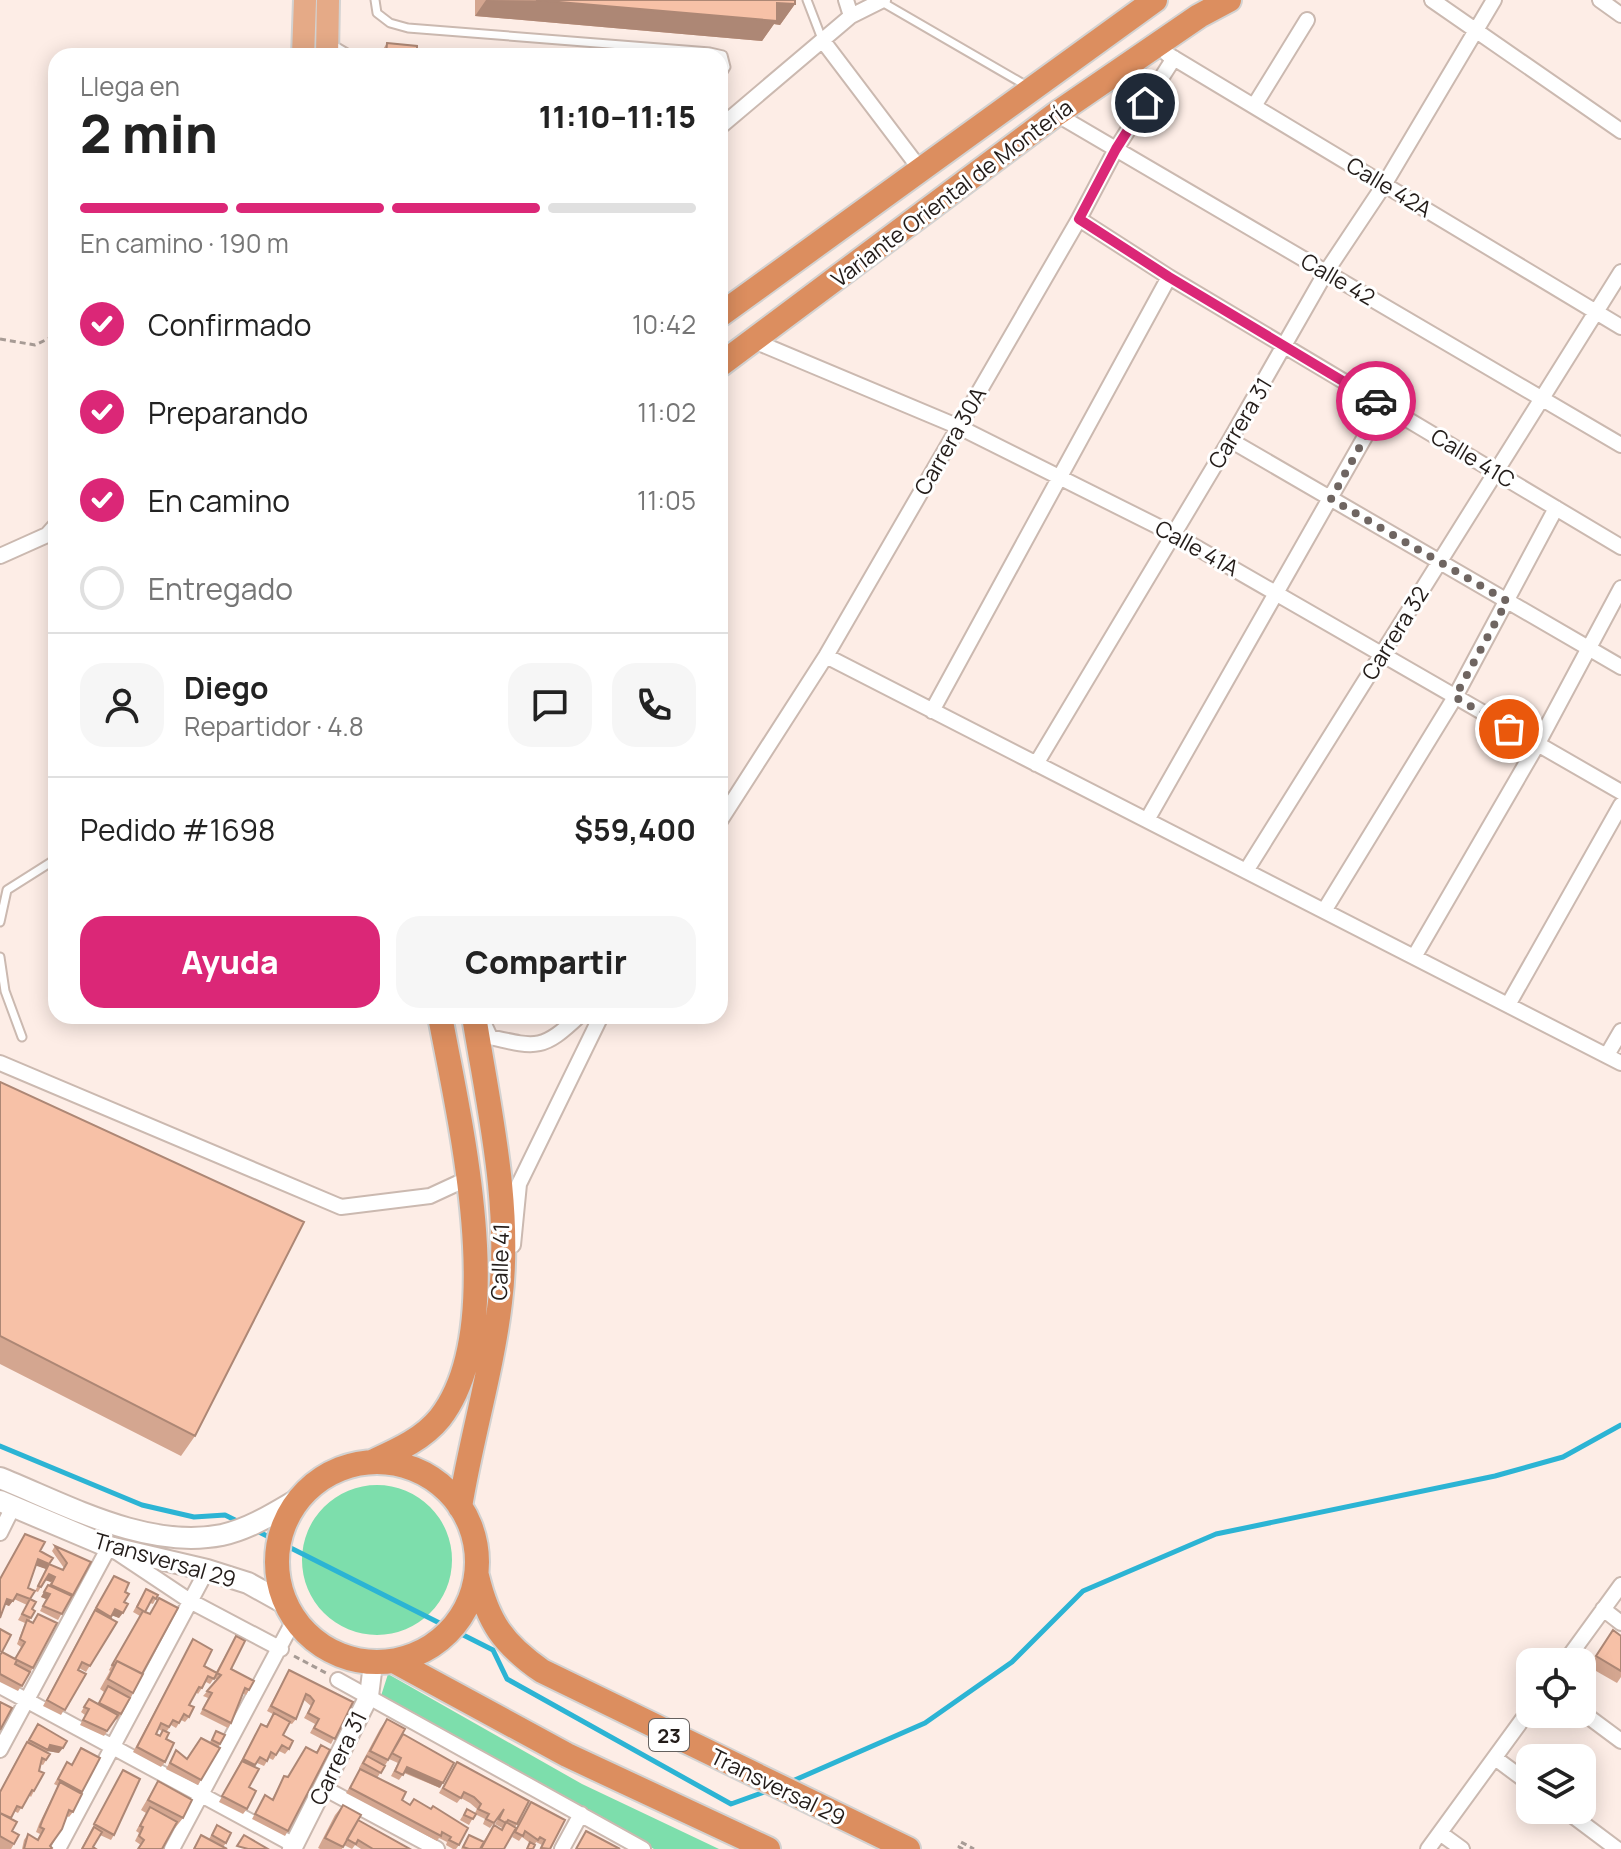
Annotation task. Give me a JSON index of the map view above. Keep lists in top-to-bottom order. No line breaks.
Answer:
{"streets":{"highway":["Variante Oriental de Montería","Calle 41","Transversal 29","23"],"street":["Calle 42A","Calle 42","Carrera 31","Carrera 30A","Calle 41C","Calle 41A","Carrera 32"]},"crossings":[["Calle 42A","Variante Oriental de Montería"],["Calle 42A","Carrera 31"],["Calle 42A","Carrera 30A"],["Calle 42A","Carrera 32"],["Variante Oriental de Montería","Calle 42"],["Variante Oriental de Montería","Carrera 30A"],["Variante Oriental de Montería","Calle 41A"],["Calle 42","Carrera 31"],["Calle 42","Carrera 30A"],["Calle 42","Carrera 32"],["Carrera 31","Calle 41C"],["Carrera 31","Calle 41A"],["Carrera 31","Calle 41"],["Carrera 31","Transversal 29"],["Carrera 31","23"],["Carrera 30A","Calle 41C"],["Carrera 30A","Calle 41A"],["Calle 41C","Carrera 32"],["Calle 41A","Carrera 32"],["Calle 41","Transversal 29"],["Calle 41","23"],["Transversal 29","23"]],"page":{"heading":["2 min","Llega en","11:10–11:15"],"panel":["Diego","Repartidor · 4.8","Pedido #1698","$59,400"],"bar":"En camino · 190 m","list":[["Confirmado","10:42"],["Preparando","11:02"],["En camino","11:05"],"Entregado"],"buttons":["Ayuda","Compartir"]}}
